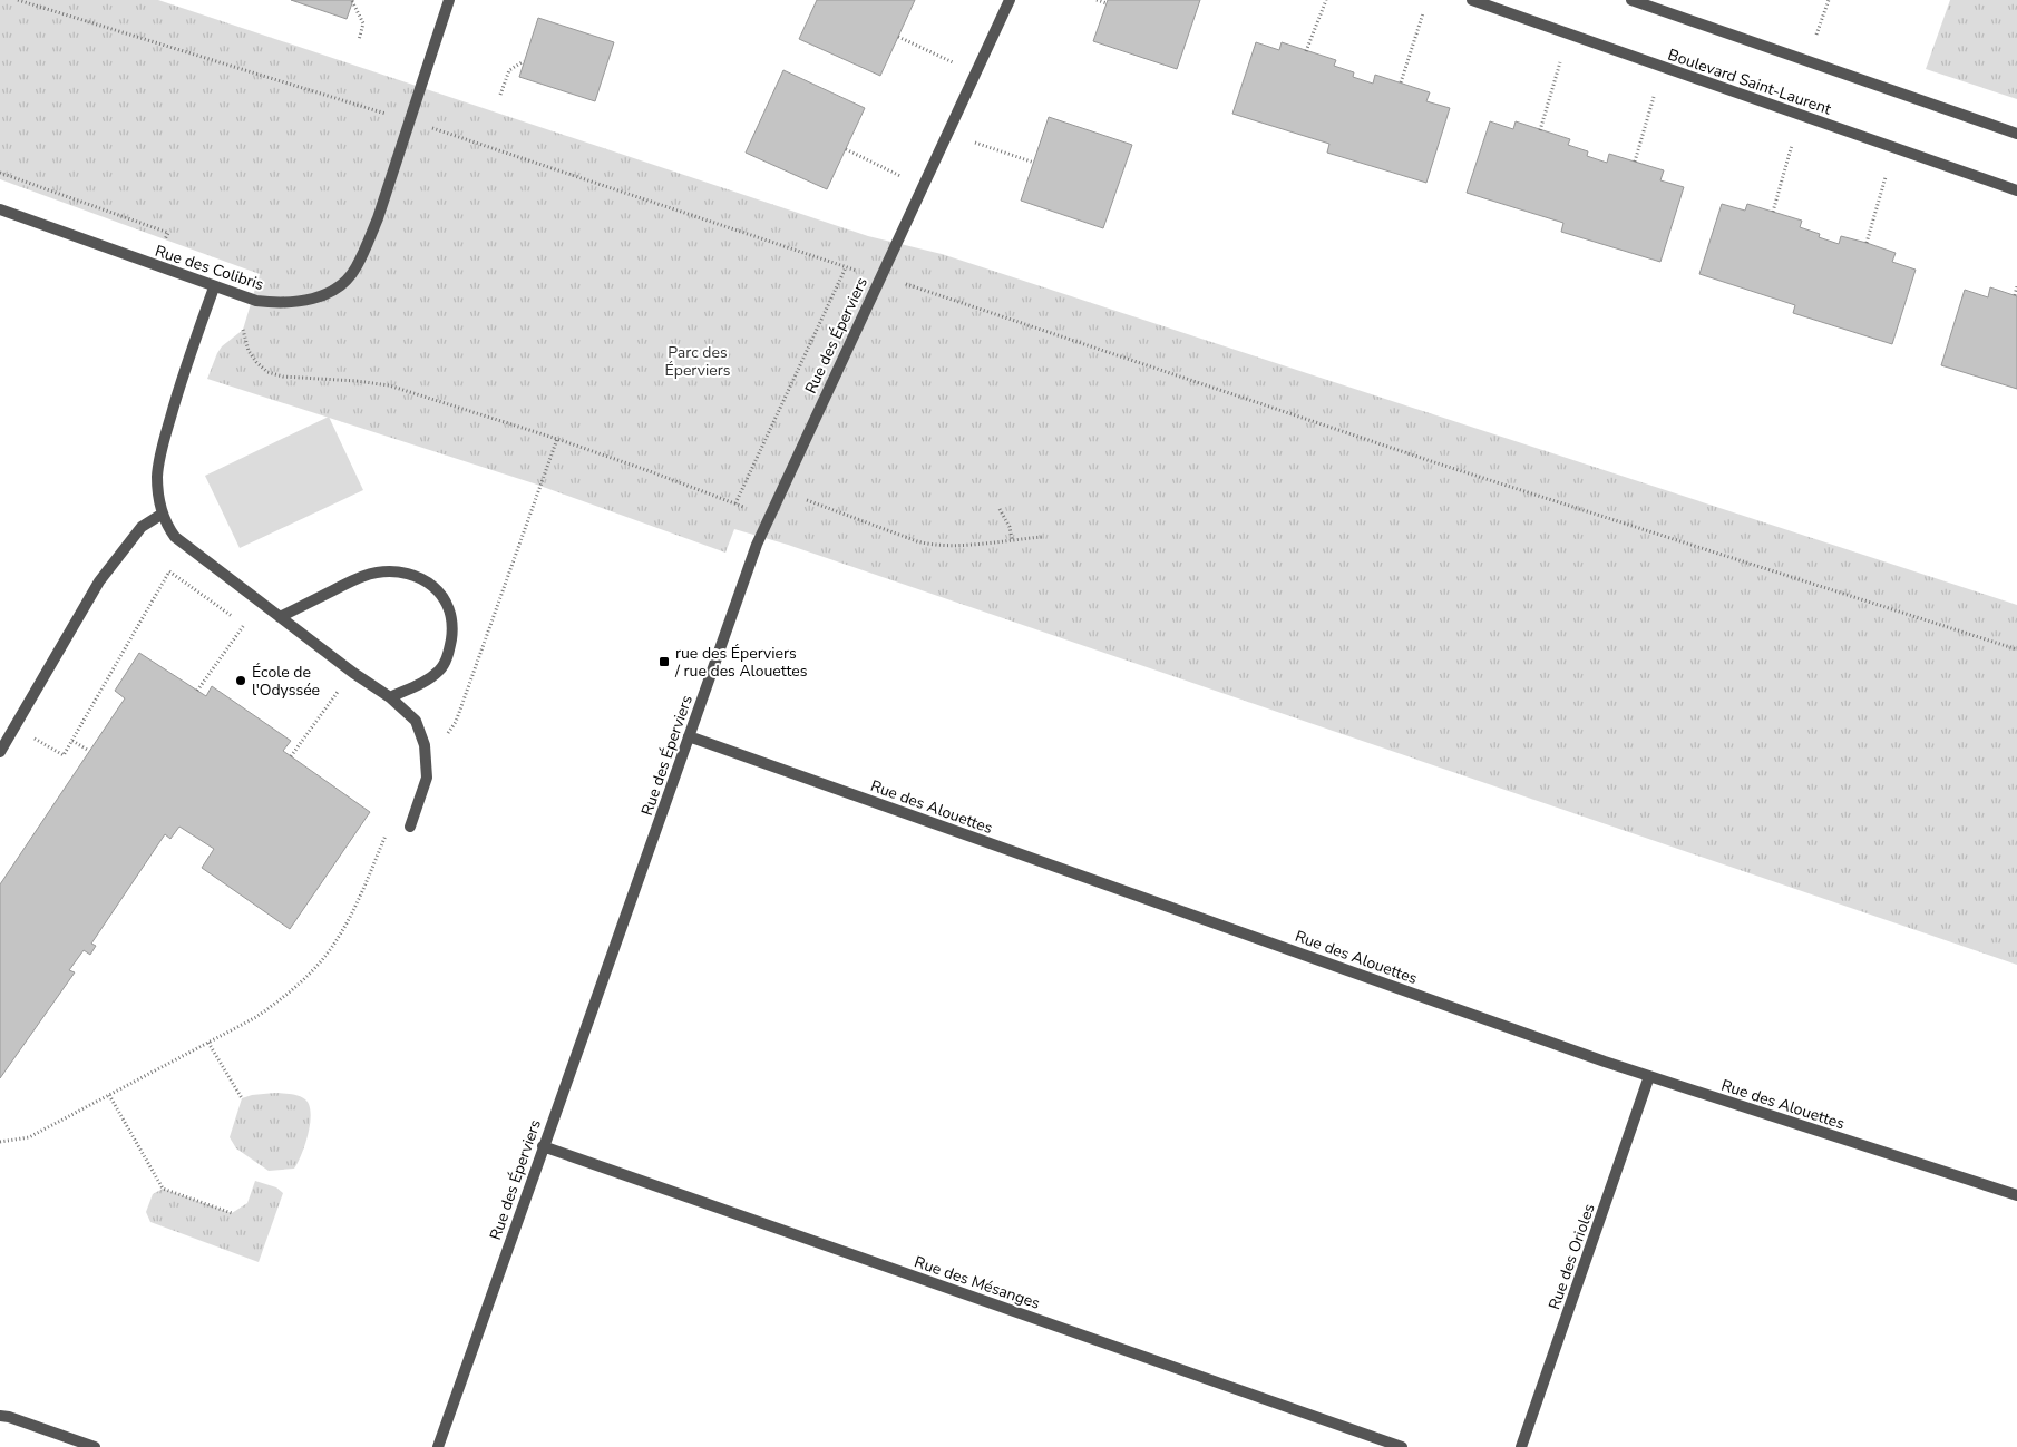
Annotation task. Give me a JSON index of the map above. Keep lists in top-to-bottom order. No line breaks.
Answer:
{"streets":{"street":["Boulevard Saint-Laurent","Rue des Colibris","Rue des Éperviers","Rue des Alouettes","Rue des Orioles","Rue des Mésanges"]},"crossings":[["Rue des Éperviers","Rue des Alouettes"],["Rue des Éperviers","Rue des Mésanges"],["Rue des Alouettes","Rue des Orioles"]],"parks":["Parc des Éperviers"],"places":{"transit":["rue des Éperviers / rue des Alouettes"],"other":["École de l'Odyssée"]}}
